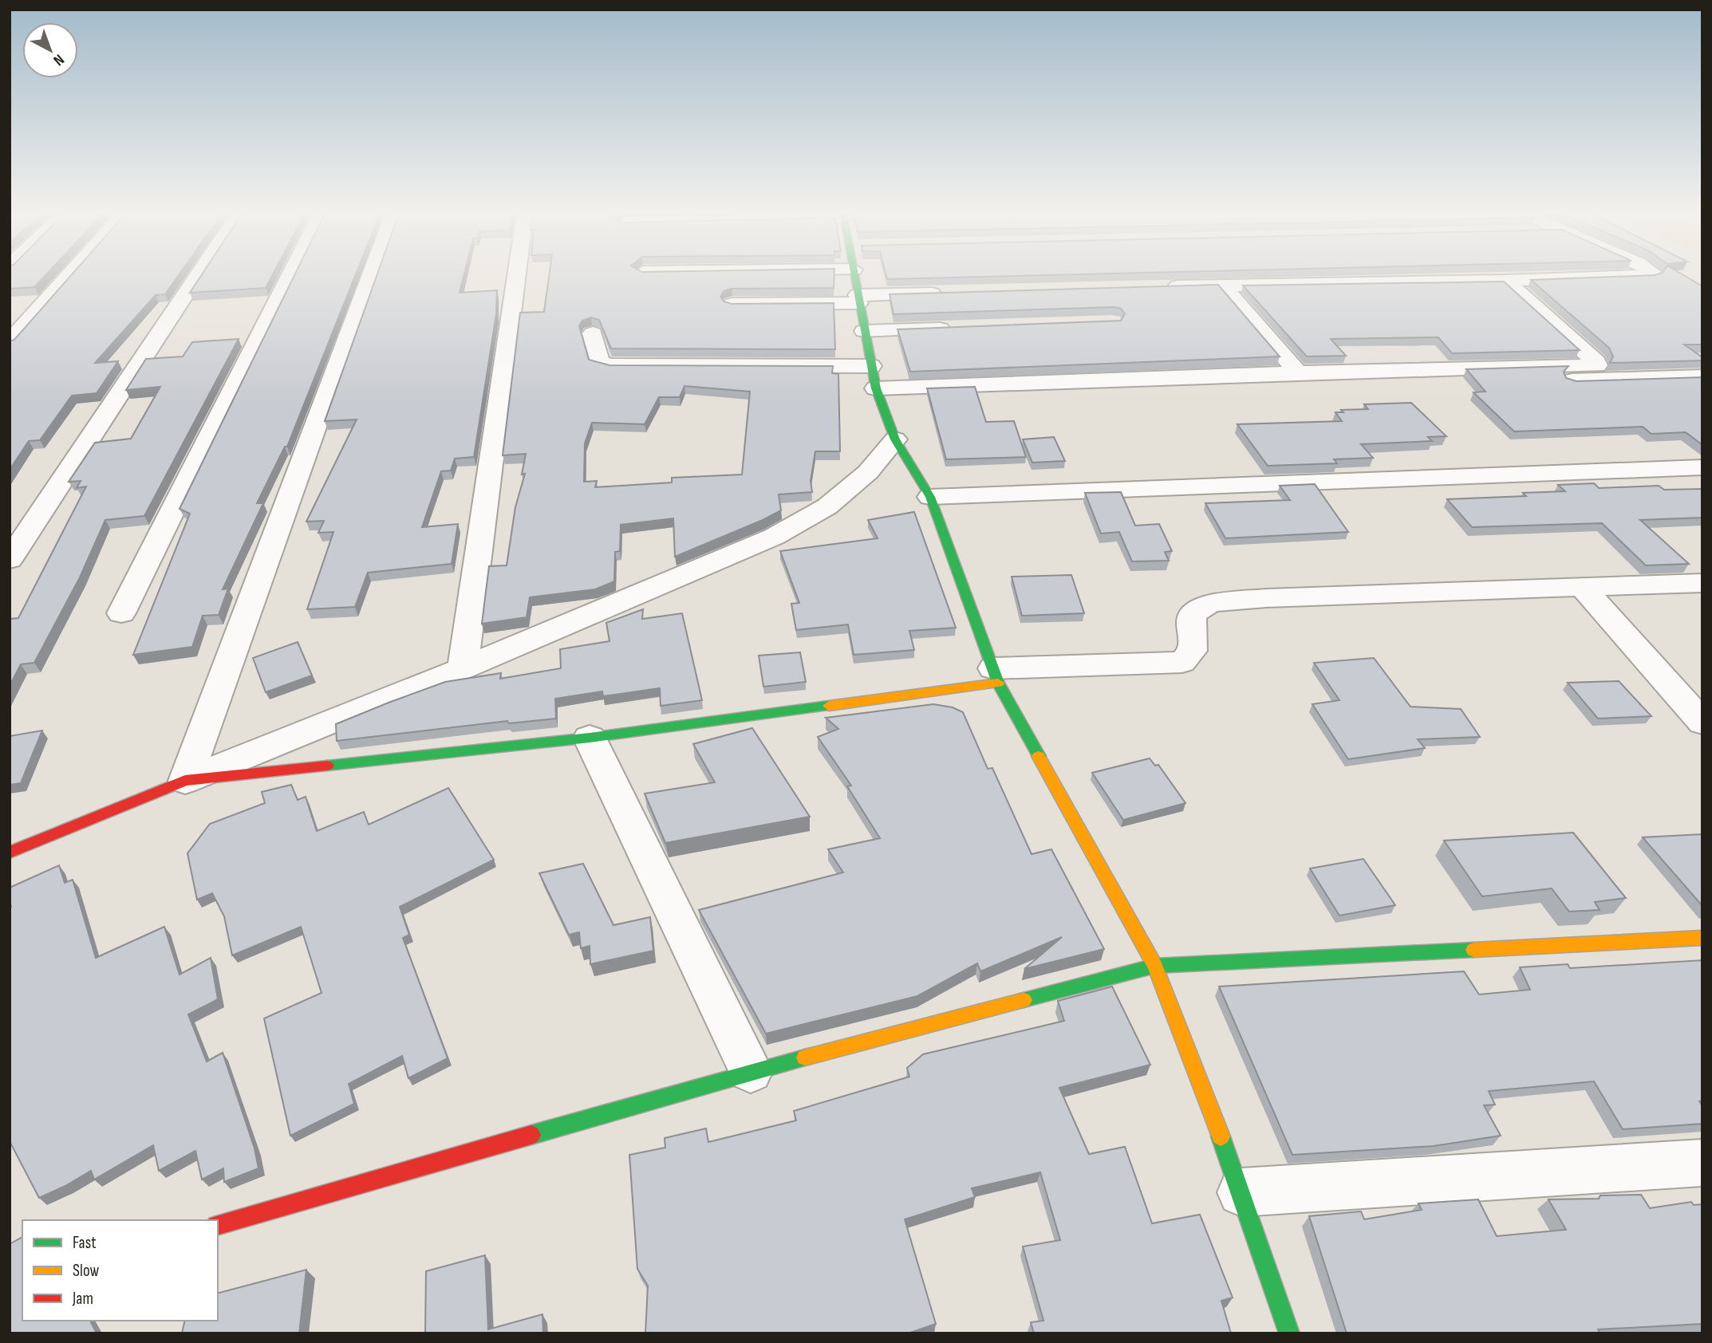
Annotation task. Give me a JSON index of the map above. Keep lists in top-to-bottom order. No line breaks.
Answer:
{"legend":["Fast","Slow","Jam"],"north":"bottom right"}
